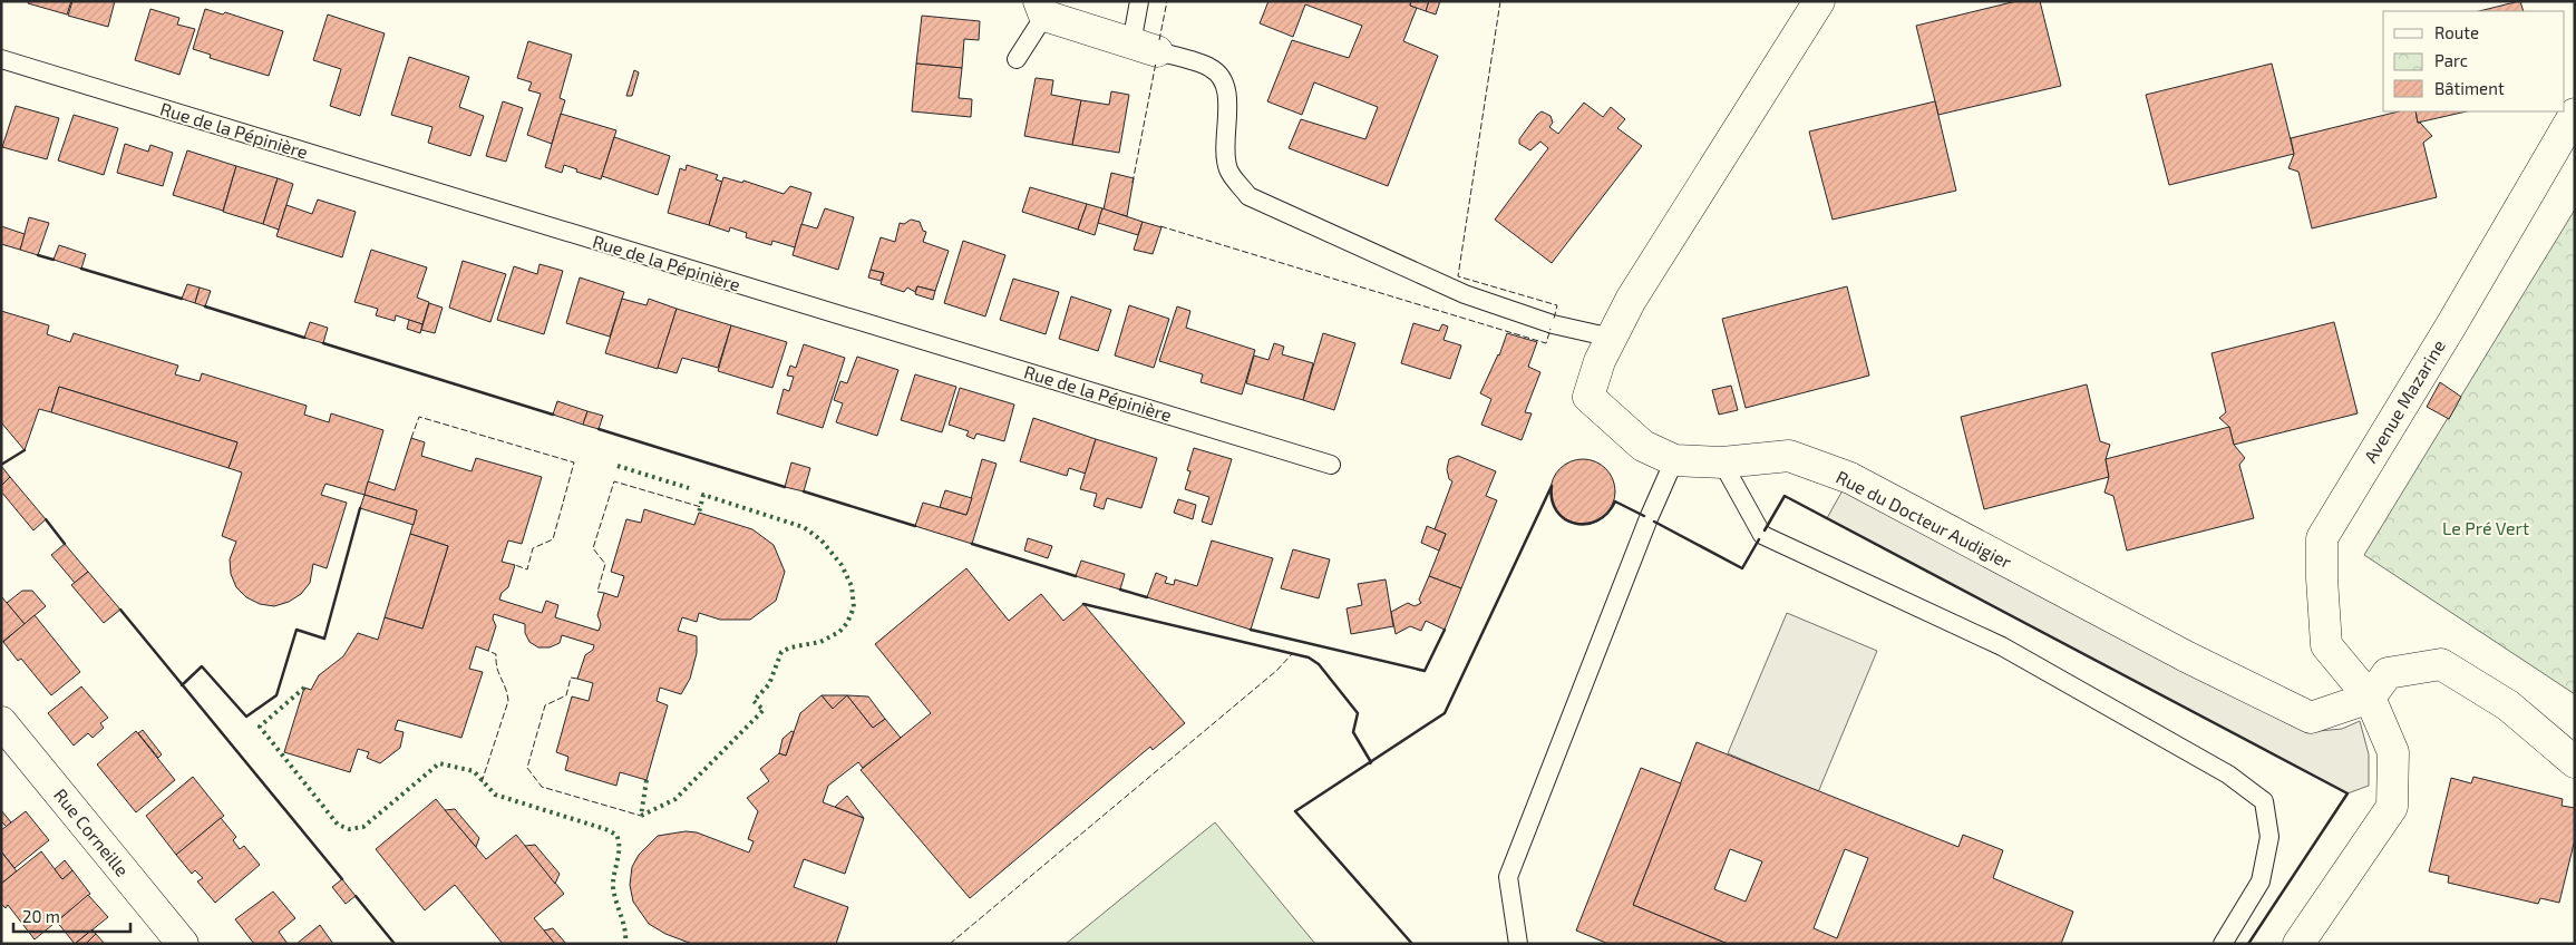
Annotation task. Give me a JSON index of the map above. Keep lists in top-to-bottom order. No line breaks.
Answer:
{"streets":{"street":["Avenue Mazarine","Rue du Docteur Audigier","Rue Corneille"],"lane":["Rue de la Pépinière"]},"crossings":[["Avenue Mazarine","Rue du Docteur Audigier"]],"parks":["Le Pré Vert"],"legend":["Route","Parc","Bâtiment"],"scale_bar":"20 m"}
